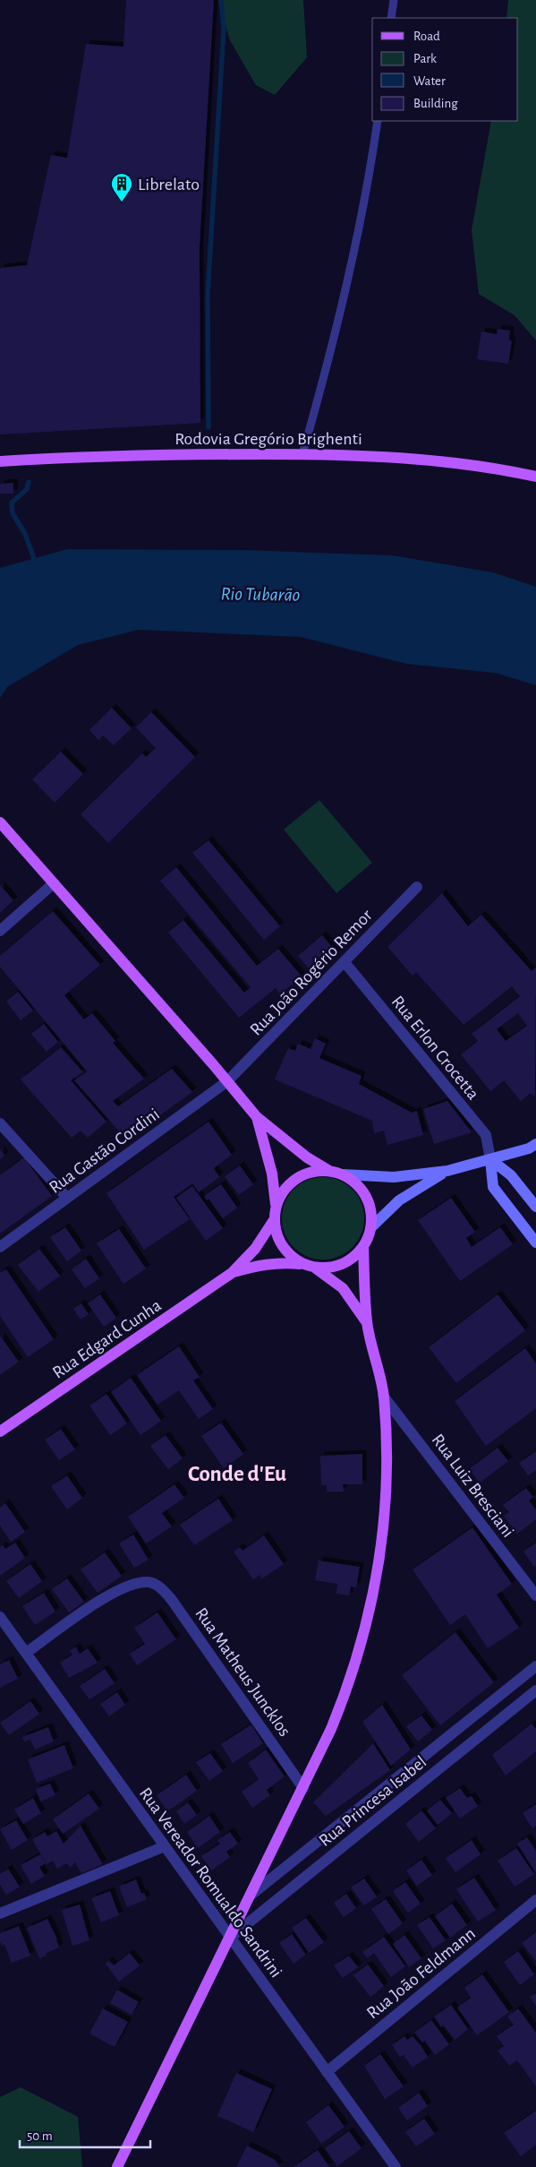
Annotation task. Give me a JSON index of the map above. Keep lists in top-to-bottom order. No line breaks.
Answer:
{"streets":{"main road":["Rodovia Gregório Brighenti","Rua Edgard Cunha"],"street":["Rua João Rogério Remor","Rua Erlon Crocetta","Rua Gastão Cordini","Rua Luiz Bresciani","Rua Matheus Juncklos","Rua Princesa Isabel","Rua Vereador Romualdo Sandrini","Rua João Feldmann"]},"crossings":[["Rua João Rogério Remor","Rua Erlon Crocetta"],["Rua João Rogério Remor","Rua Gastão Cordini"],["Rua Matheus Juncklos","Rua Vereador Romualdo Sandrini"],["Rua Princesa Isabel","Rua Vereador Romualdo Sandrini"],["Rua Vereador Romualdo Sandrini","Rua João Feldmann"]],"districts":["Conde d'Eu"],"water":["Rio Tubarão"],"places":{"building":["Librelato"]},"legend":["Road","Park","Water","Building"],"scale_bar":"50 m"}
